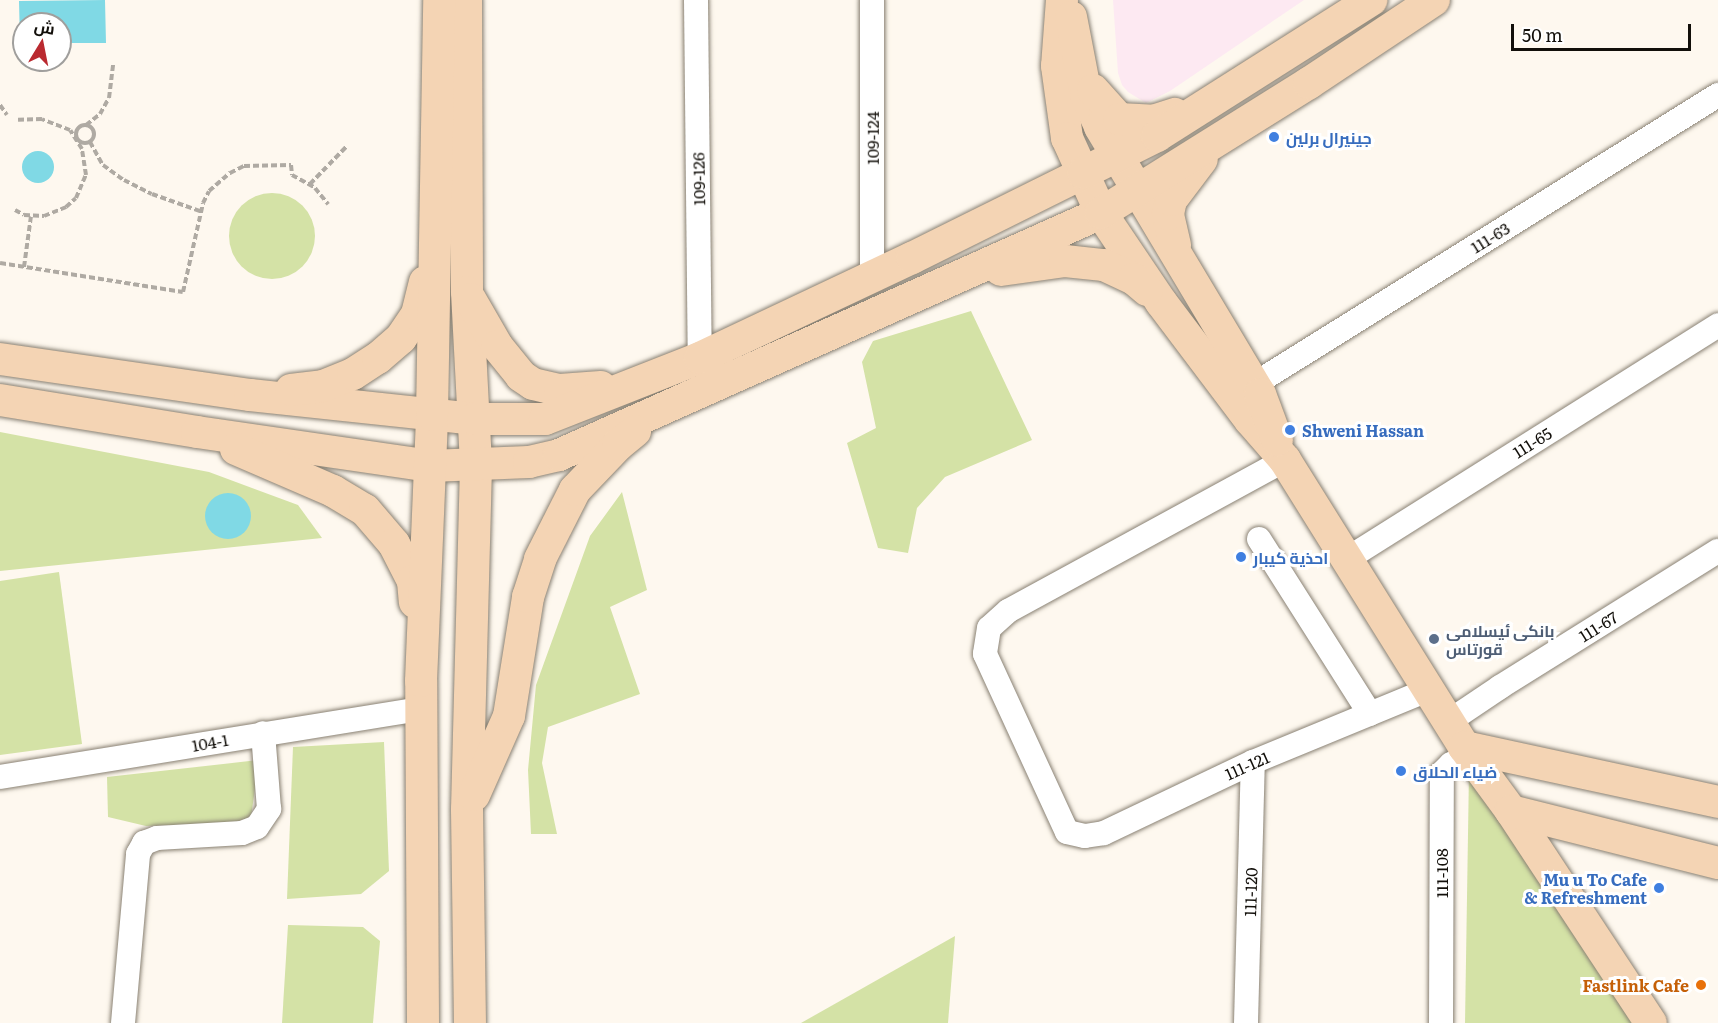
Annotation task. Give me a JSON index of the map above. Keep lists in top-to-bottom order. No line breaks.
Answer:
{"streets":{"street":["109-124","109-126","111-63","111-65","111-67","104-1","111-121","111-108","111-120"]},"crossings":[["111-121","111-120"]],"places":["جينيرال برلين","Shweni Hassan","احذية كيبار","بانکی ئیسلامی قورتاس","ضياء الحلاق","Mu u To Cafe & Refreshment","Fastlink Cafe"],"scale_bar":"50 m","north":"top"}
